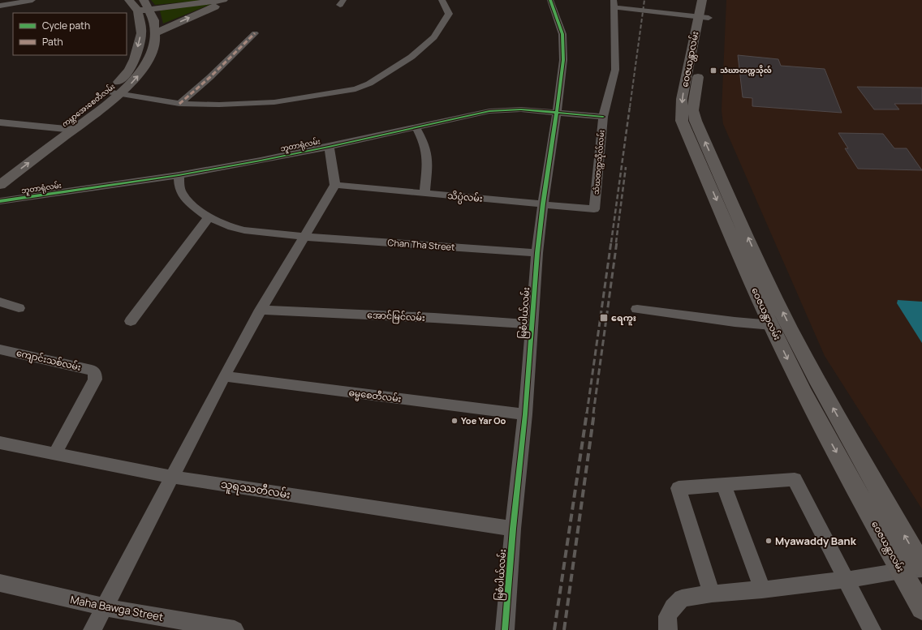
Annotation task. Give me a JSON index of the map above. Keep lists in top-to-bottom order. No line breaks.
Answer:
{"streets":{"main road":["ဝေဇယန္တာလမ်း","ကမ္ဘာအေးစေတီလမ်း"],"street":["ဘူတာရုံလမ်း","သံဃတက္ကသိုလ်လမ်း","သိပ္ပံလမ်း","Chan Tha Street","မြစံပါယ်လမ်း","အောင်မြင်လမ်း","ကျောင်းသစ်လမ်း","ဓမ္မစေတီလမ်း","သူရဿတီလမ်း","Maha Bawga Street"]},"crossings":[["ဘူတာရုံလမ်း","သံဃတက္ကသိုလ်လမ်း"],["ဘူတာရုံလမ်း","Chan Tha Street"],["ဘူတာရုံလမ်း","မြစံပါယ်လမ်း"],["သံဃတက္ကသိုလ်လမ်း","သိပ္ပံလမ်း"],["သိပ္ပံလမ်း","မြစံပါယ်လမ်း"],["Chan Tha Street","မြစံပါယ်လမ်း"],["မြစံပါယ်လမ်း","အောင်မြင်လမ်း"],["မြစံပါယ်လမ်း","ဓမ္မစေတီလမ်း"],["မြစံပါယ်လမ်း","သူရဿတီလမ်း"],["ကျောင်းသစ်လမ်း","သူရဿတီလမ်း"]],"places":{"transit":["သံဃာတက္ကသိုလ်","ရေကူး"],"other":["Yoe Yar Oo","Myawaddy Bank"]},"legend":["Cycle path","Path"]}
